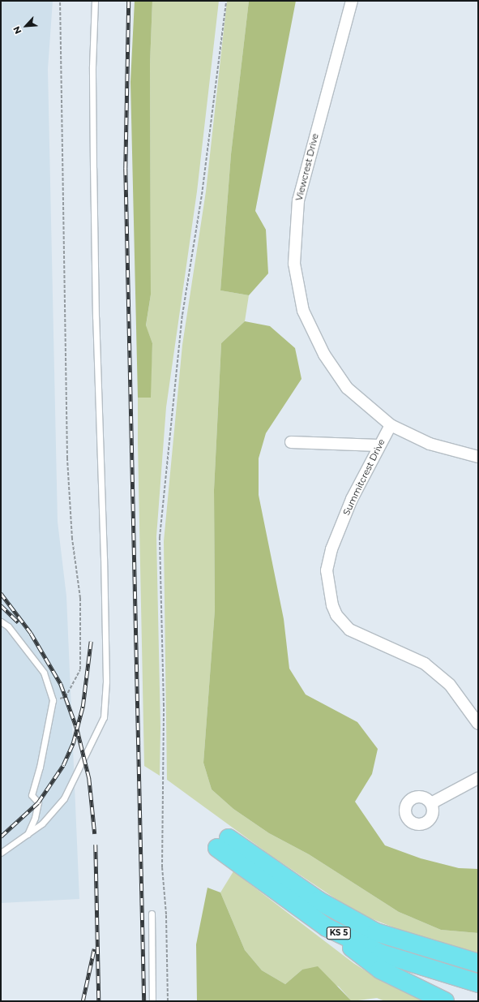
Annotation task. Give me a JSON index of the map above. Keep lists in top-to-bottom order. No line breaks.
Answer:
{"streets":{"highway":["KS 5"],"street":["Viewcrest Drive","Summitcrest Drive"]},"crossings":[["Viewcrest Drive","Summitcrest Drive"]],"north":"bottom left"}
